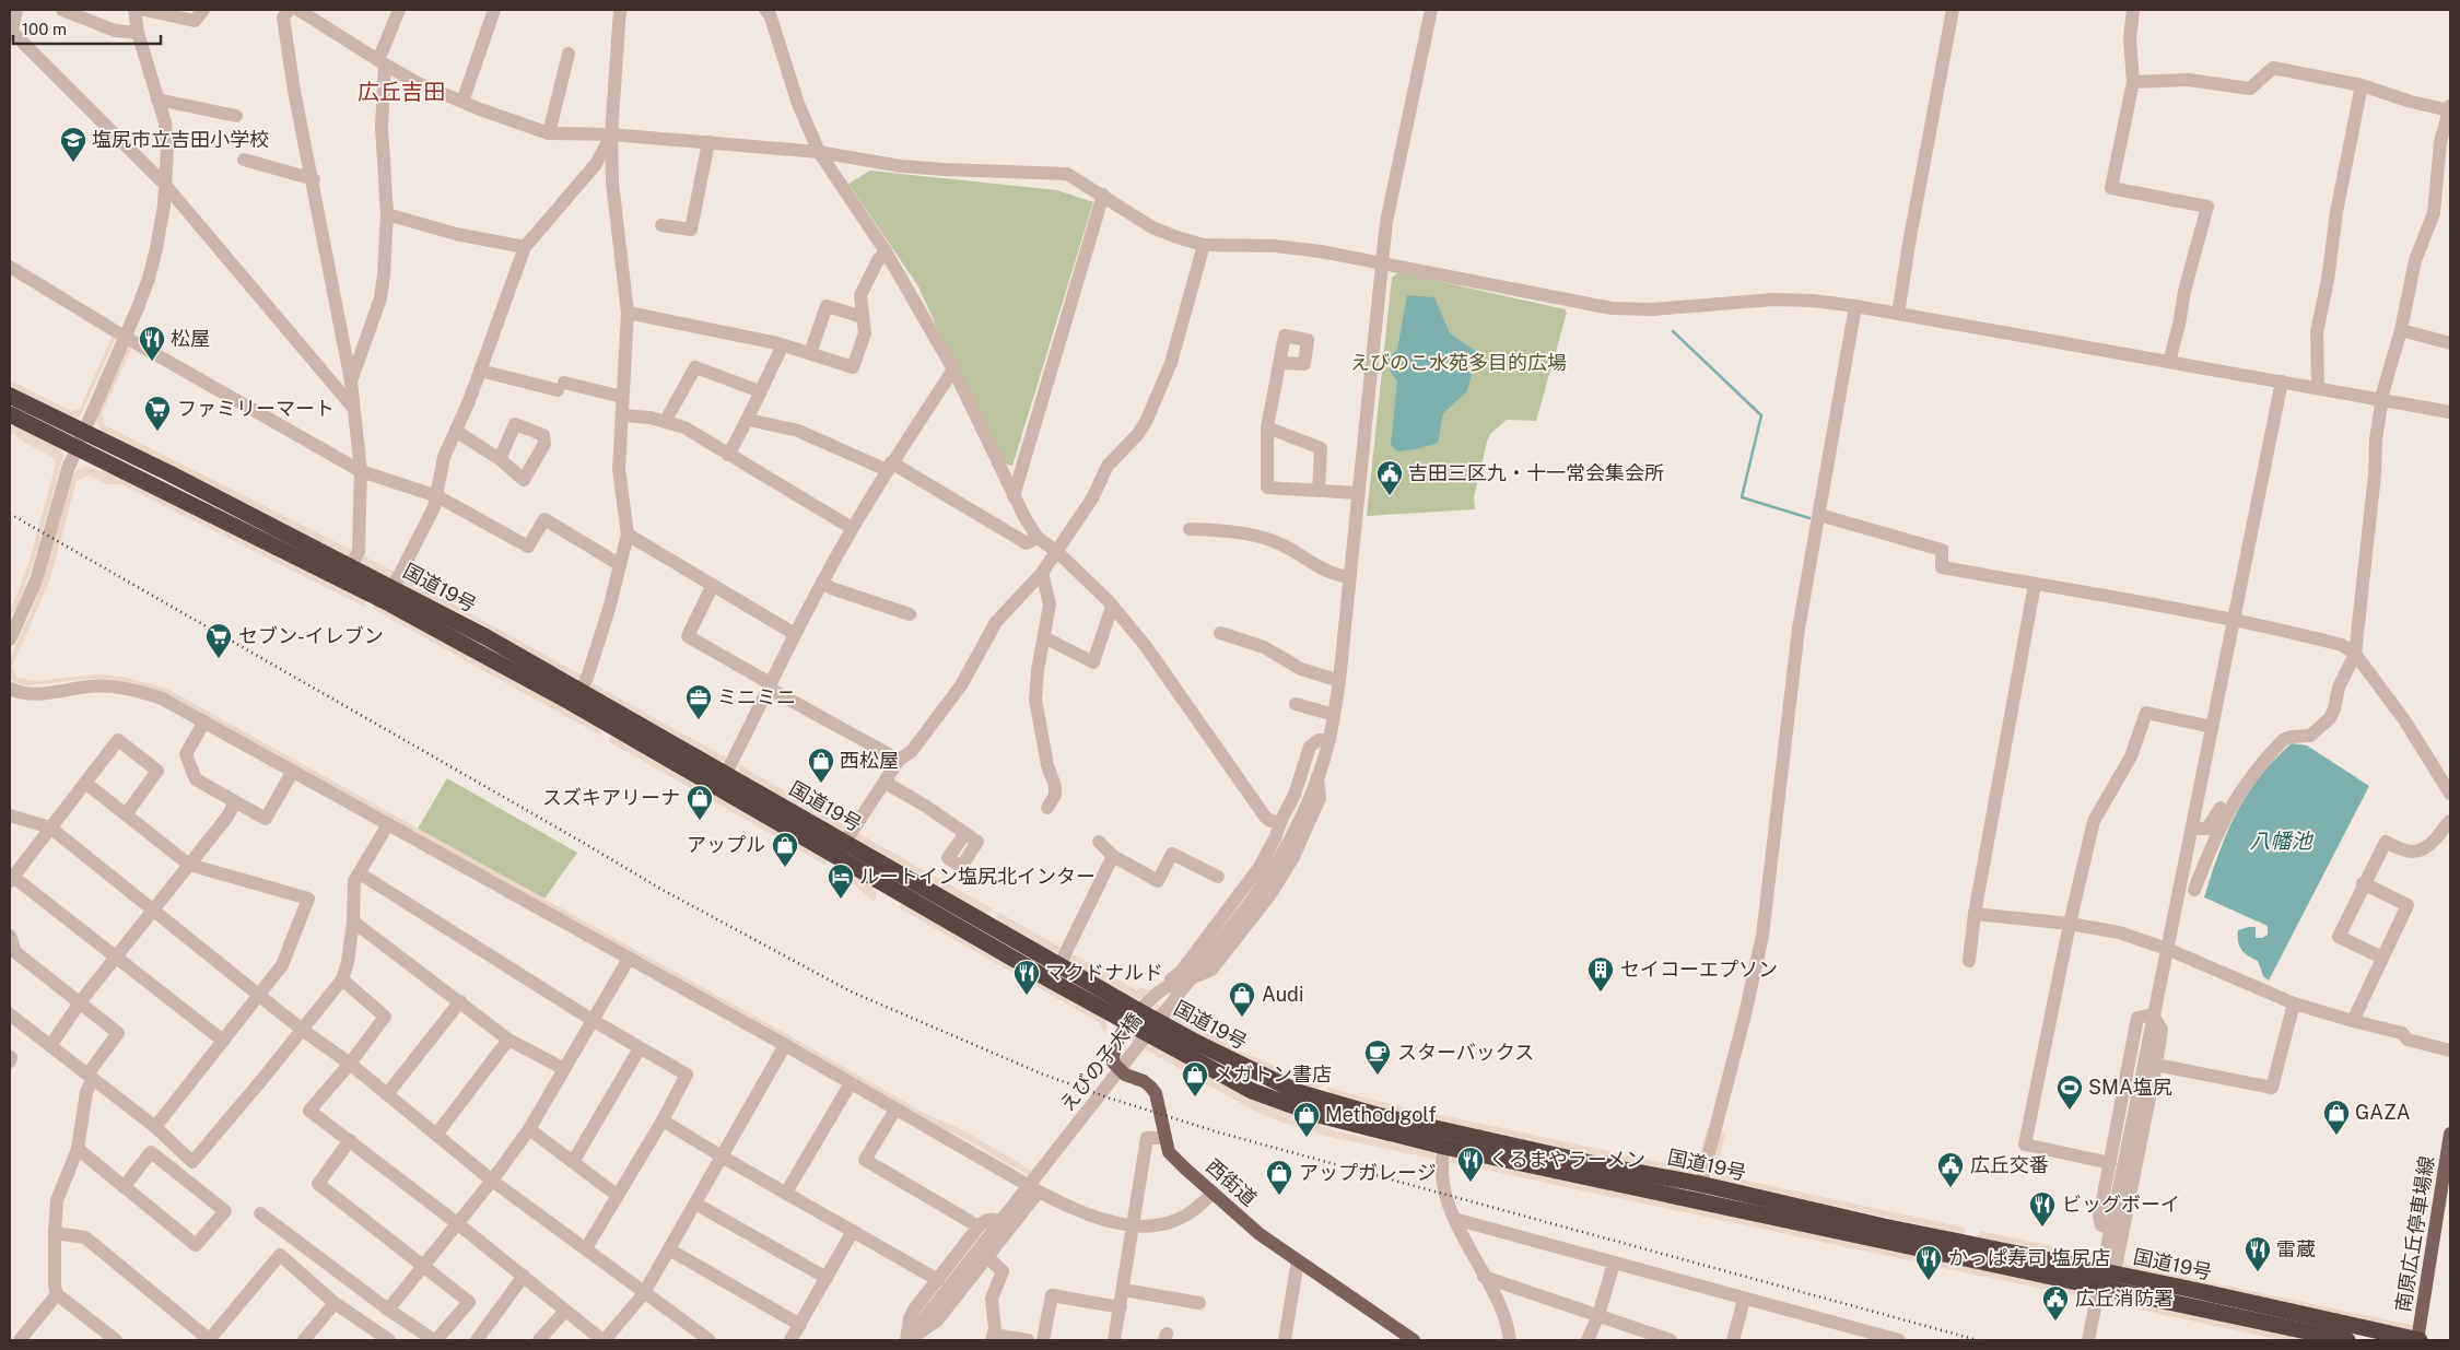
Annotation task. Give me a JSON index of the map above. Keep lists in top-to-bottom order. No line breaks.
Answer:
{"streets":{"highway":["国道19号"],"main road":["西街道","南原広丘停車場線"],"street":["えびの子大橋"]},"crossings":[["国道19号","西街道"],["国道19号","南原広丘停車場線"]],"districts":["広丘吉田"],"water":["八幡池"],"parks":["えびのこ水苑多目的広場"],"places":{"school or university":["塩尻市立吉田小学校"],"restaurant":["松屋","マクドナルド","くるまやラーメン","ビッグボーイ","雷蔵","かっぱ寿司 塩尻店"],"supermarket":["ファミリーマート","セブン-イレブン"],"public building":["吉田三区九・十一常会集会所","広丘交番","広丘消防署"],"office":["ミニミニ"],"shop":["西松屋","スズキアリーナ","アップル","Audi","メガトン書店","GAZA","Method golf","アップガレージ"],"hotel":["ルートイン塩尻北インター"],"building":["セイコーエプソン"],"cafe":["スターバックス"],"sports":["SMA塩尻"]},"scale_bar":"100 m"}
